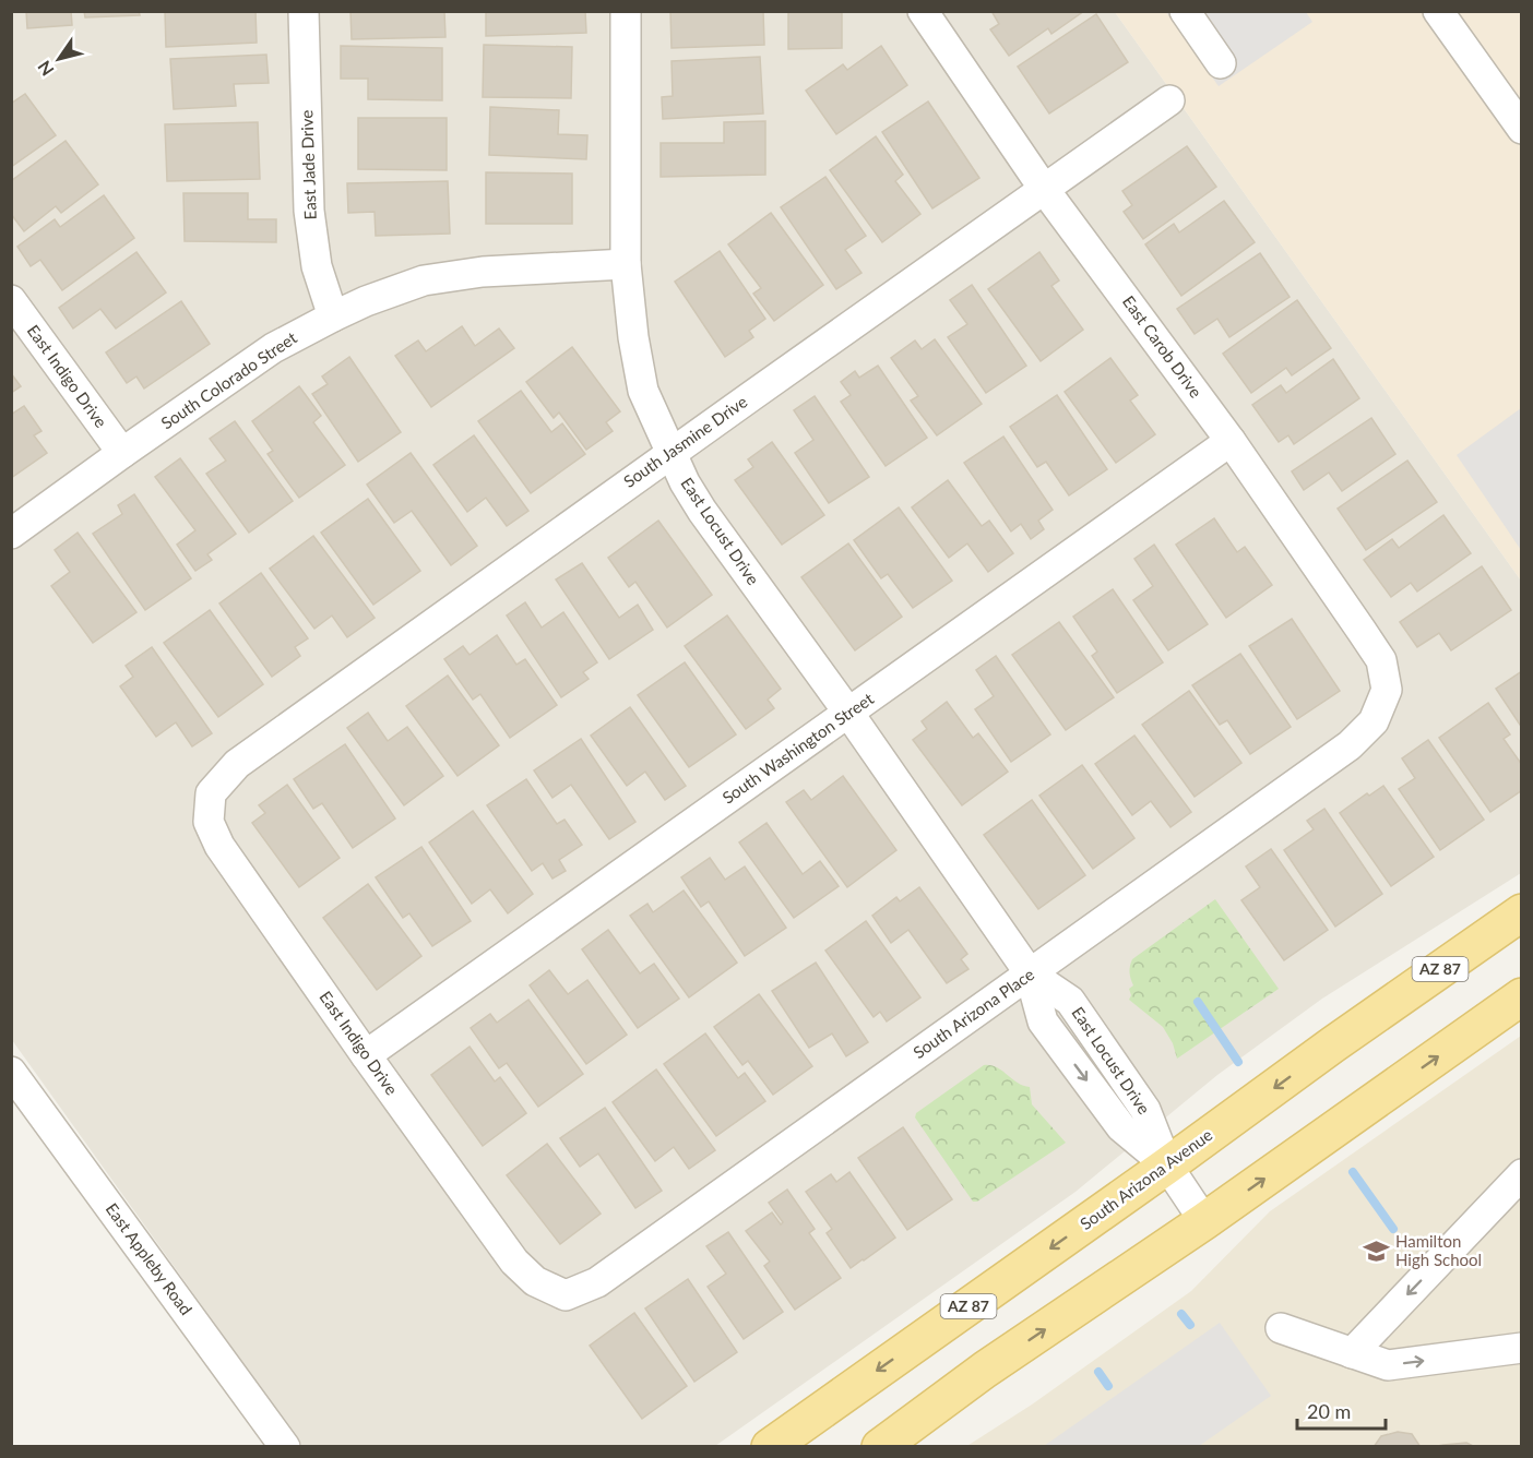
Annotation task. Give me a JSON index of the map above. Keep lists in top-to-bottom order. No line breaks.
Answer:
{"streets":{"main road":["AZ 87","South Arizona Avenue"],"street":["East Jade Drive","East Carob Drive","East Indigo Drive","South Colorado Street","South Jasmine Drive","East Locust Drive","South Washington Street","South Arizona Place","East Appleby Road"]},"crossings":[["East Jade Drive","South Colorado Street"],["East Carob Drive","South Jasmine Drive"],["East Carob Drive","South Washington Street"],["East Carob Drive","South Arizona Place"],["East Indigo Drive","South Colorado Street"],["East Indigo Drive","South Jasmine Drive"],["East Indigo Drive","South Washington Street"],["East Indigo Drive","South Arizona Place"],["South Colorado Street","East Locust Drive"],["South Jasmine Drive","East Locust Drive"],["East Locust Drive","South Washington Street"],["East Locust Drive","South Arizona Place"],["East Locust Drive","South Arizona Avenue"]],"places":{"school or university":["Hamilton High School"]},"scale_bar":"20 m","north":"bottom left"}
